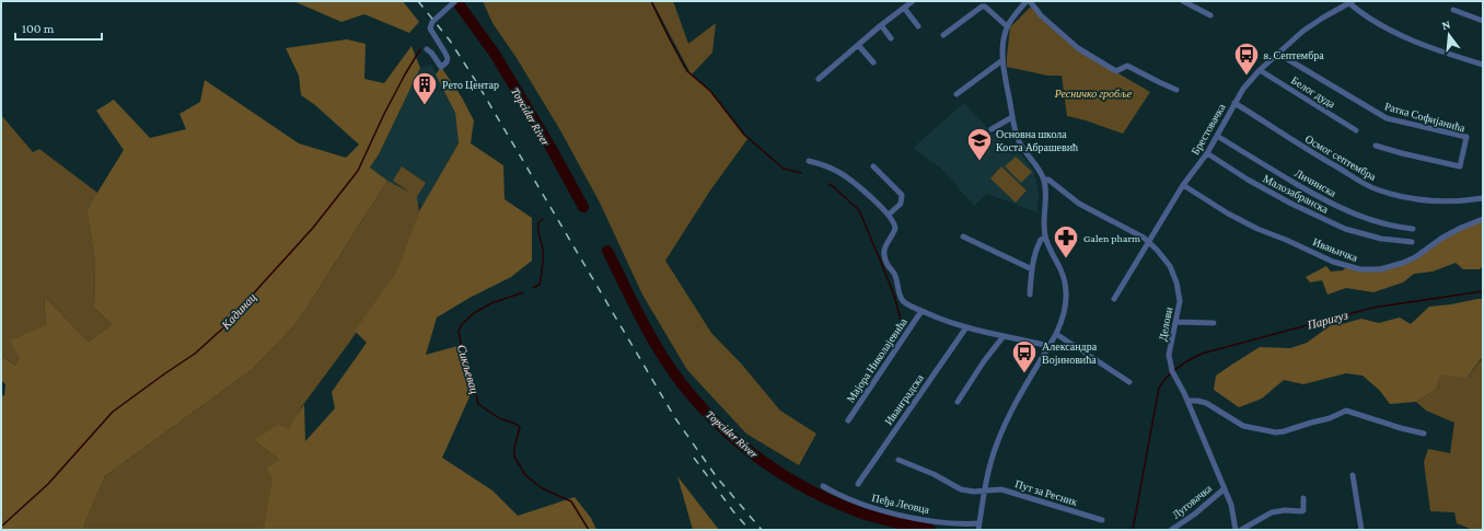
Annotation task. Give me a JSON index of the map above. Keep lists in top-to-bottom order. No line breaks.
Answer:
{"streets":{"street":["Белог дуда","Ратка Софијанића","Брестовачка","Осмог септембра","Личинска","Малозабранска","Ивањичка","Делови","Мајора Николајевића","Иванградска","Пут за Ресник","Луговачка","Пеђа Леовца"]},"crossings":[["Белог дуда","Брестовачка"],["Ратка Софијанића","Брестовачка"],["Брестовачка","Осмог септембра"],["Брестовачка","Личинска"],["Брестовачка","Малозабранска"],["Брестовачка","Ивањичка"],["Брестовачка","Делови"],["Делови","Луговачка"]],"water":["Topcider River","Кадинац","Паригуз","Сикљевац"],"parks":["Ресничко гробље"],"places":{"bus stop":["8. Септембра","Александра Војиновића"],"building":["Рето Центар"],"school or university":["Основна школа Коста Абрашевић"],"pharmacy":["Galen pharm"]},"scale_bar":"100 m","north":"top"}
